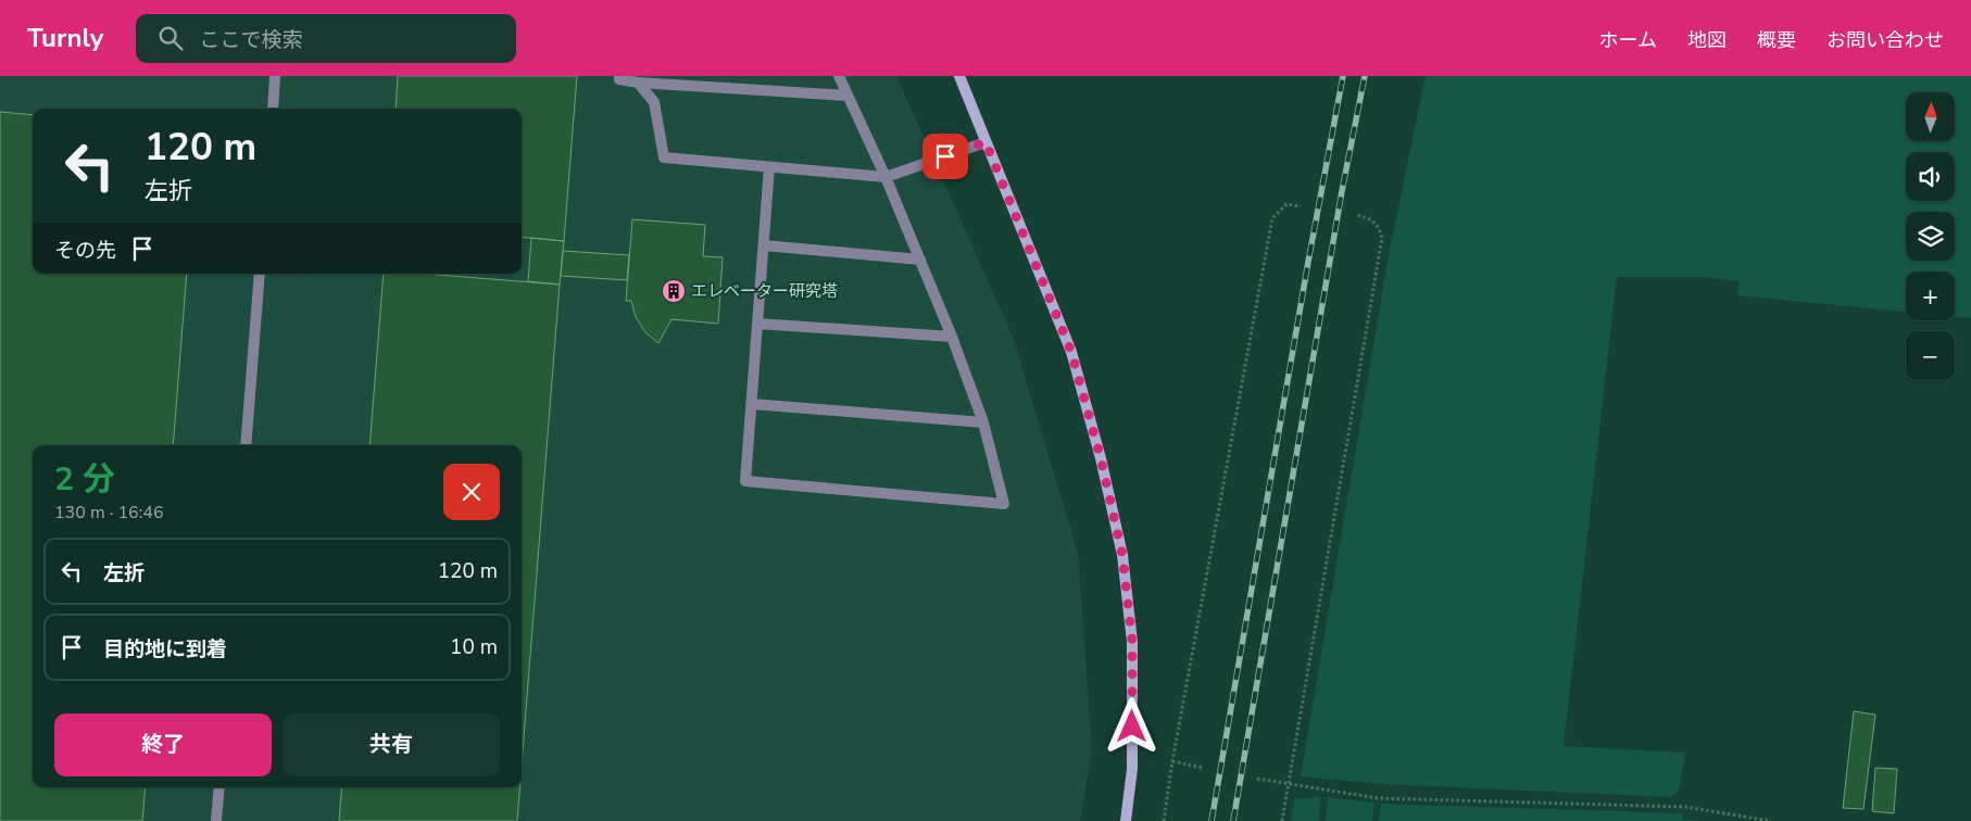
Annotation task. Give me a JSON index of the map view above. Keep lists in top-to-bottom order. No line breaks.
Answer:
{"places":{"building":["エレベーター研究塔"]},"north":"top","page":{"header":"Turnly","search":"ここで検索","nav":["ホーム","地図","概要","お問い合わせ"],"map_buttons":["+","−"],"turn":["120 m","左折"],"then":"その先","heading":["2 分","130 m · 16:46"],"list":[{"name":"左折","value":"120 m"},{"name":"目的地に到着","value":"10 m"}],"buttons":["終了","共有"]}}
